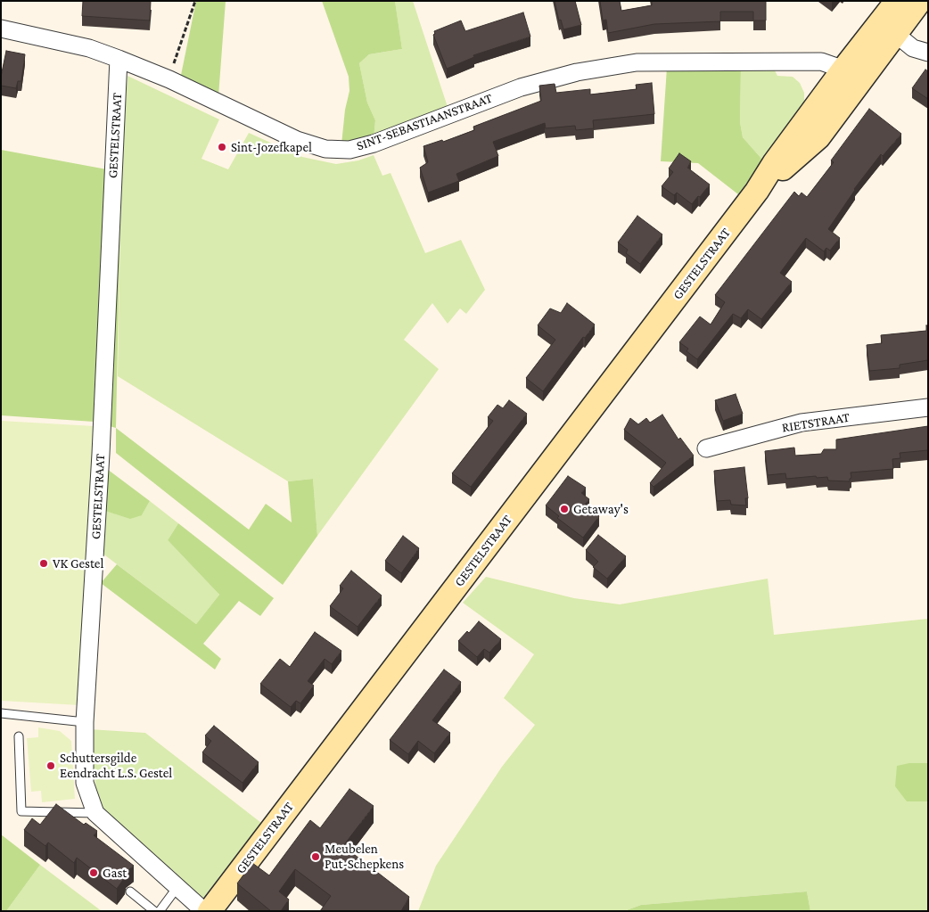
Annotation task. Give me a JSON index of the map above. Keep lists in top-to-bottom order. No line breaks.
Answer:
{"streets":{"main road":["GESTELSTRAAT"],"street":["SINT-SEBASTIAANSTRAAT","RIETSTRAAT"]},"crossings":[["SINT-SEBASTIAANSTRAAT","GESTELSTRAAT"]],"places":["Sint-Jozefkapel","Getaway's","VK Gestel","Schuttersgilde Eendracht L.S. Gestel","Meubelen Put-Schepkens","Gast"]}
